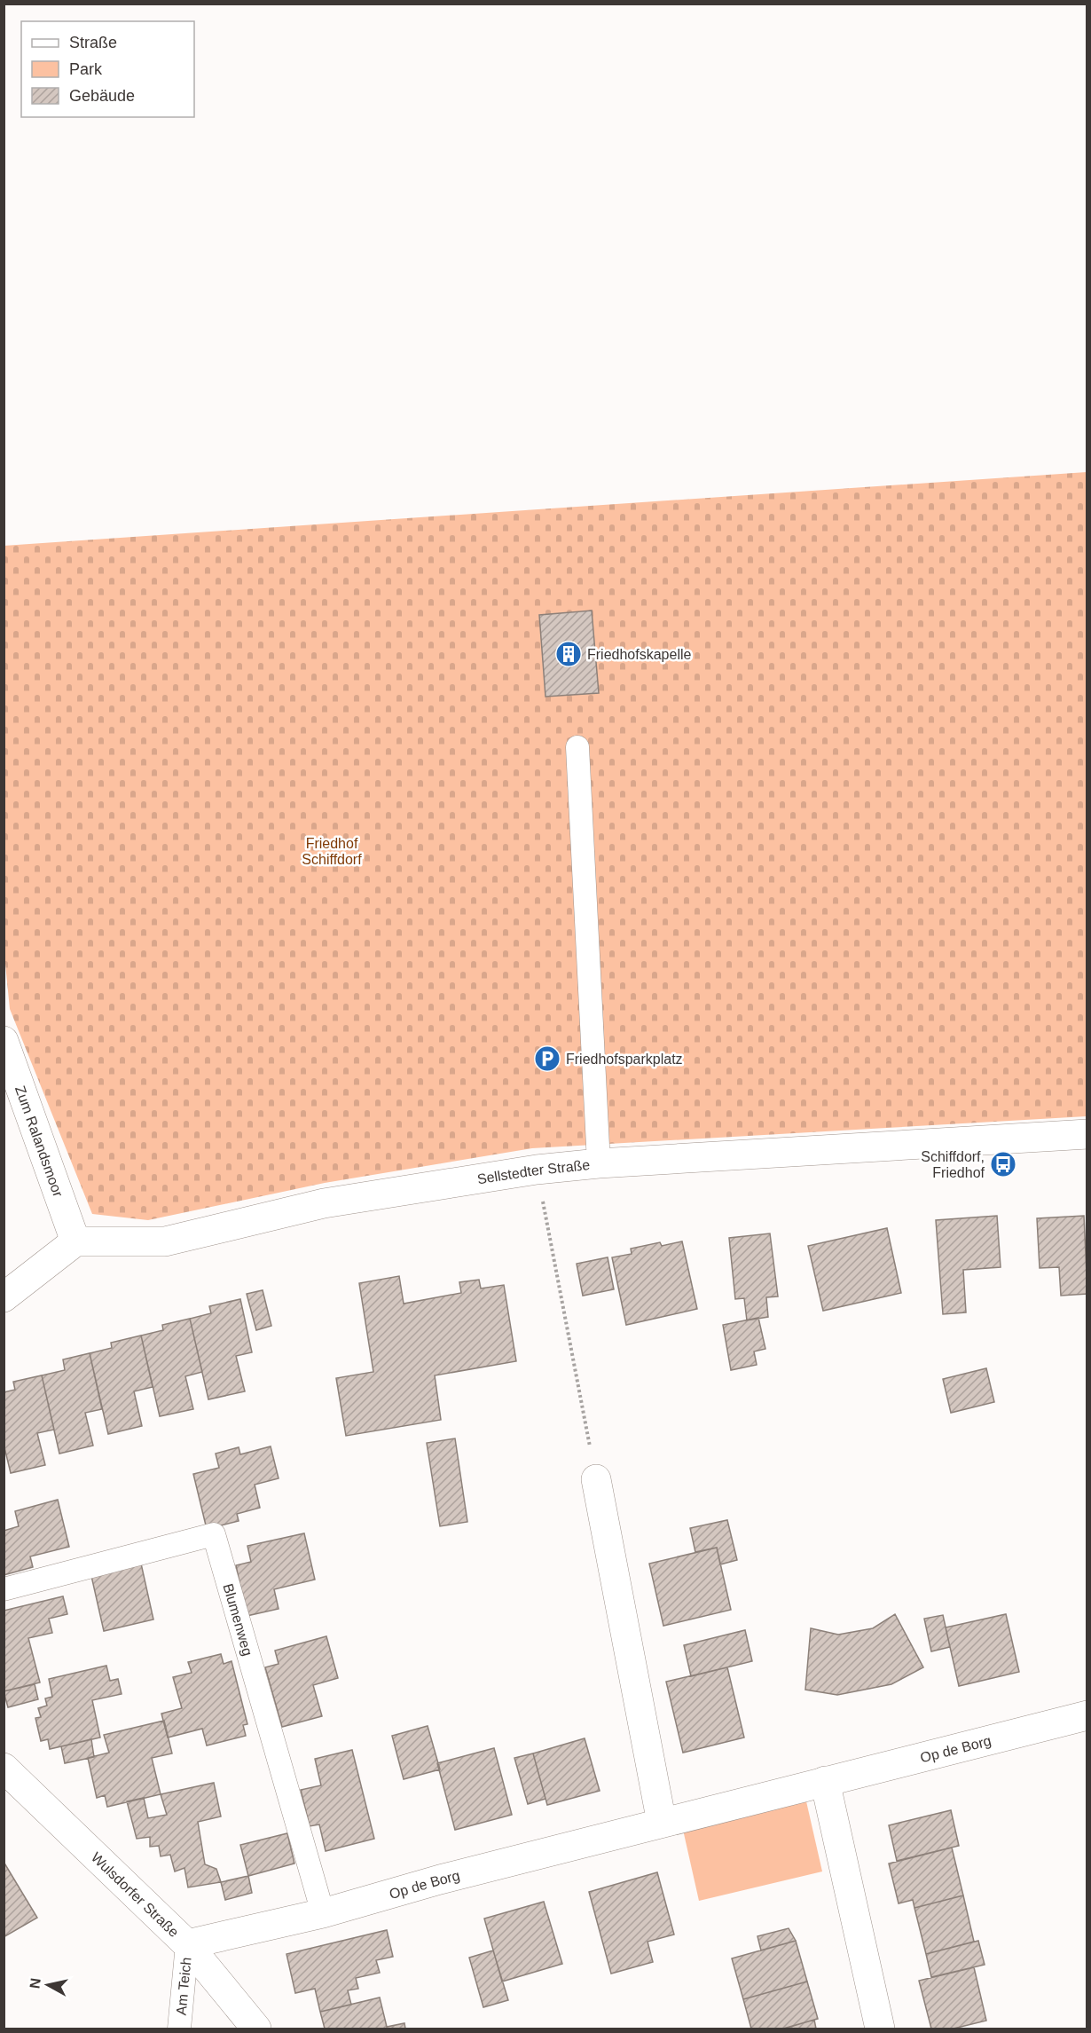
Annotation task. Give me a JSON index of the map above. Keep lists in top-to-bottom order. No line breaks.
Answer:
{"streets":{"street":["Zum Ralandsmoor","Sellstedter Straße","Op de Borg","Wulsdorfer Straße"],"lane":["Blumenweg","Am Teich"]},"crossings":[["Zum Ralandsmoor","Sellstedter Straße"],["Blumenweg","Op de Borg"],["Op de Borg","Wulsdorfer Straße"],["Op de Borg","Am Teich"],["Wulsdorfer Straße","Am Teich"]],"parks":["Friedhof Schiffdorf"],"places":{"building":["Friedhofskapelle"],"parking":["Friedhofsparkplatz"],"bus stop":["Schiffdorf, Friedhof"]},"legend":["Straße","Park","Gebäude"],"north":"left"}
